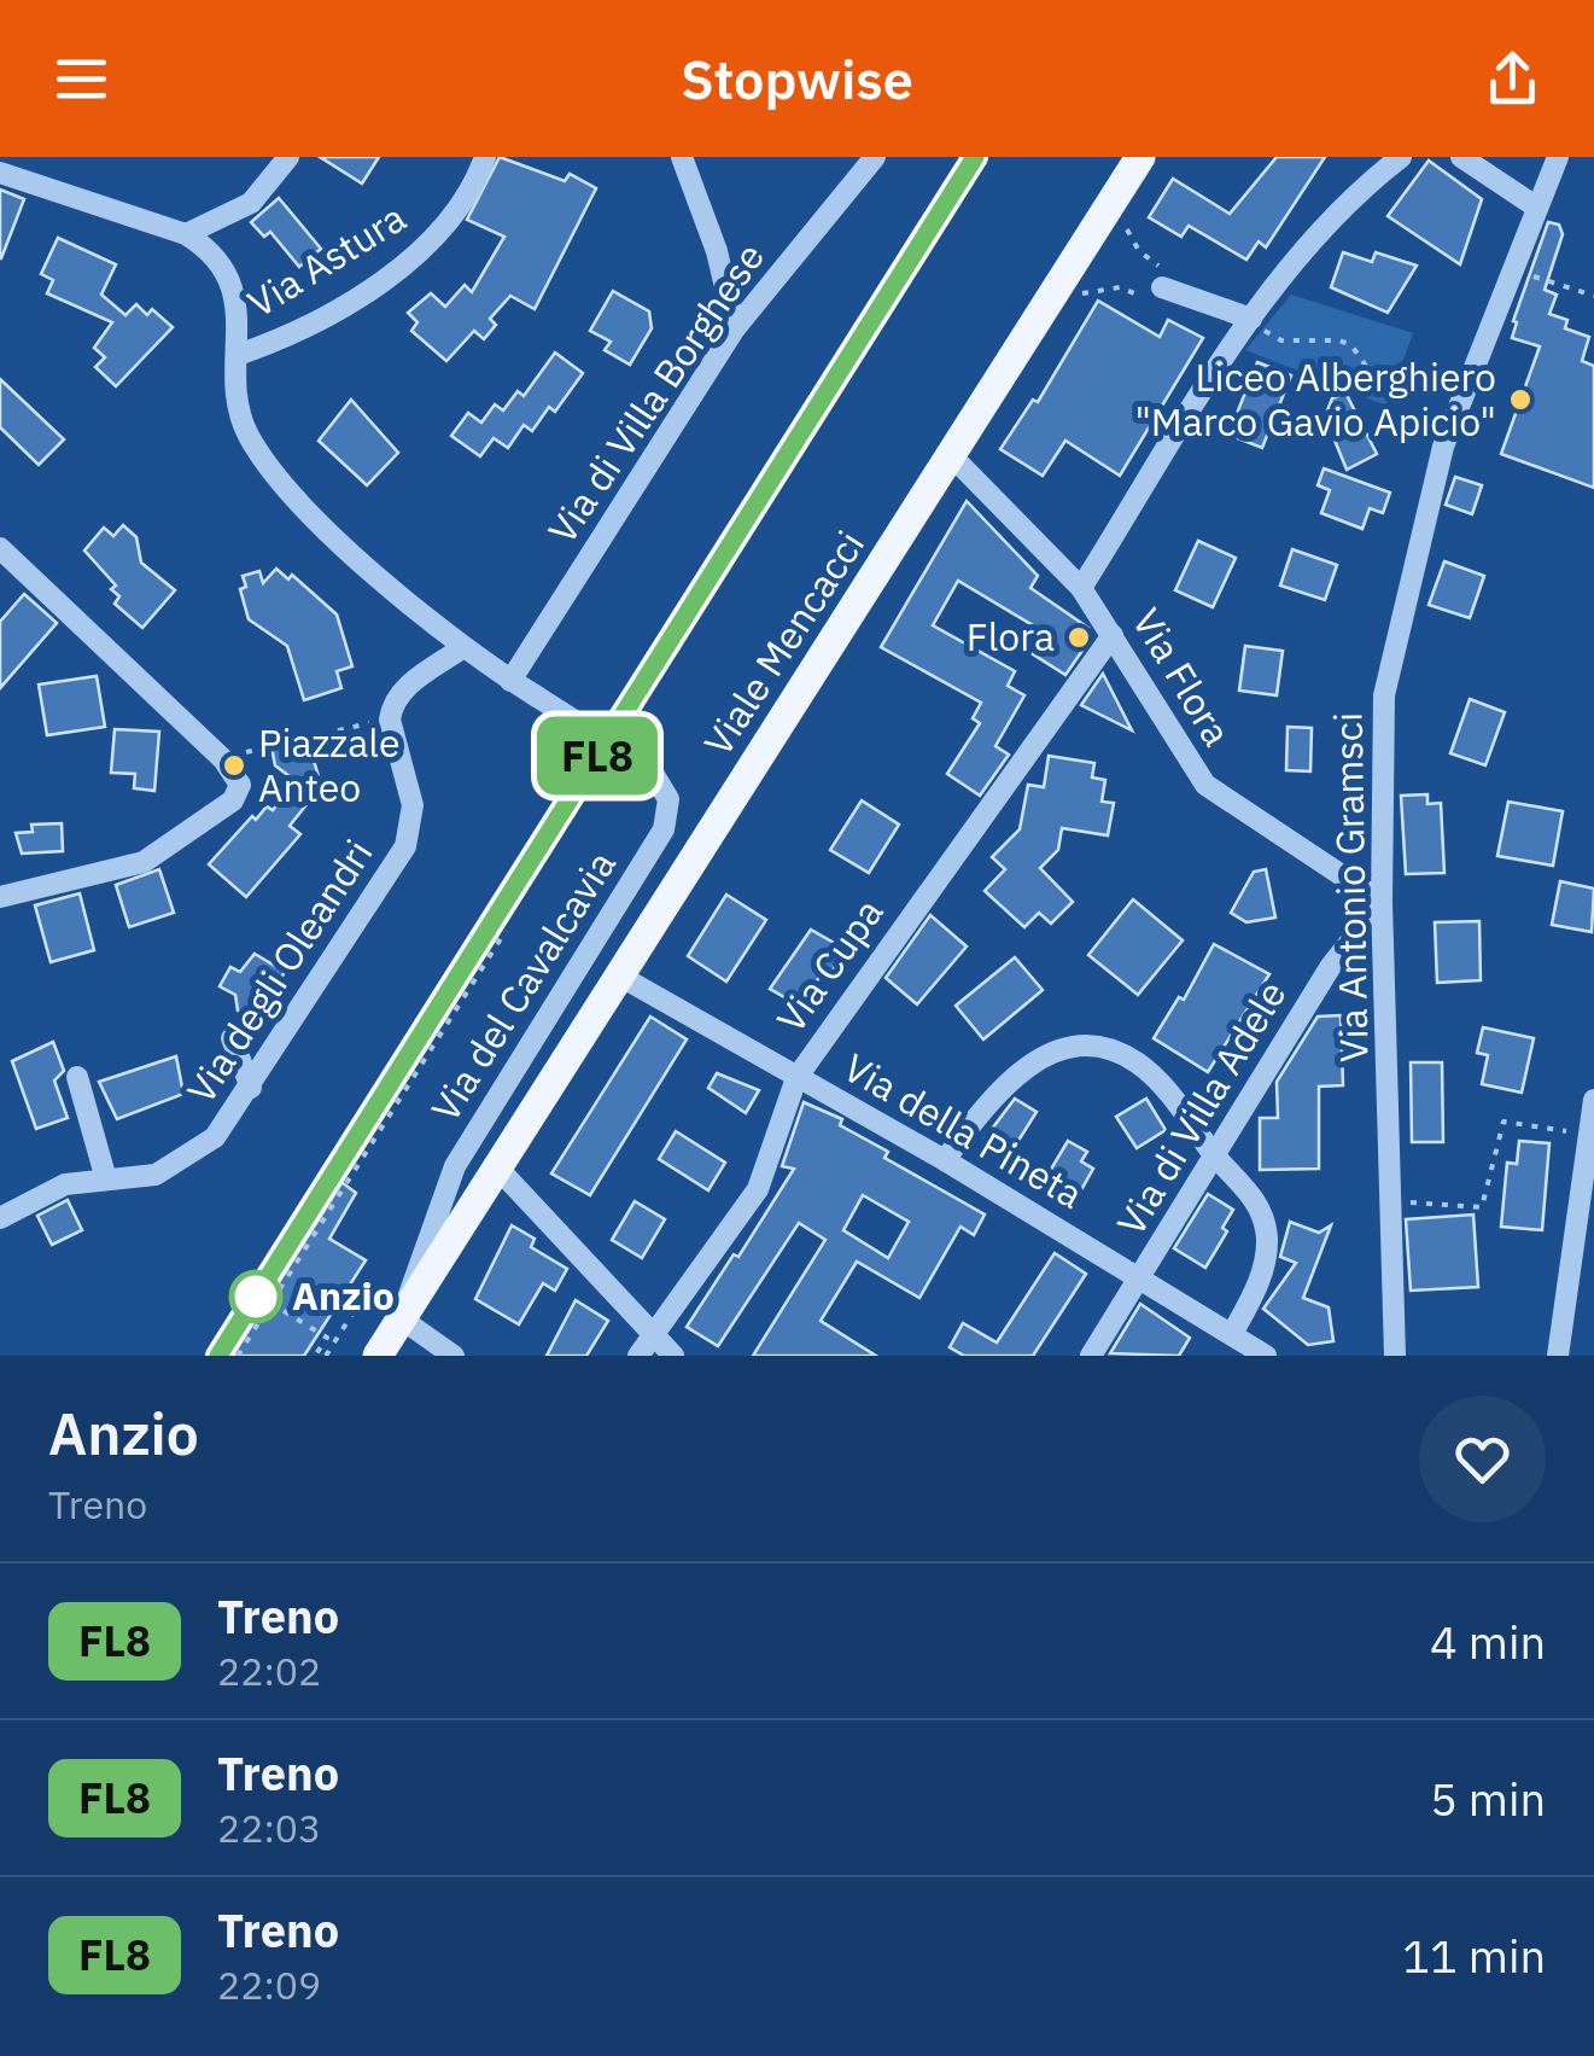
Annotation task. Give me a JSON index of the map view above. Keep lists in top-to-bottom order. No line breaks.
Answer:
{"streets":{"main road":["Viale Mencacci"],"street":["Via Astura","Via di Villa Borghese","Via Flora","Via Antonio Gramsci","Via Cupa","Via degli Oleandri","Via del Cavalcavia","Via di Villa Adele","Via della Pineta"]},"crossings":[["Via Astura","Via del Cavalcavia"],["Via di Villa Borghese","Via del Cavalcavia"],["Viale Mencacci","Via Flora"],["Viale Mencacci","Via del Cavalcavia"],["Viale Mencacci","Via della Pineta"],["Via Flora","Via Antonio Gramsci"],["Via Flora","Via Cupa"],["Via Flora","Via di Villa Adele"],["Via Antonio Gramsci","Via di Villa Adele"],["Via Cupa","Via della Pineta"],["Via di Villa Adele","Via della Pineta"]],"places":["Liceo Alberghiero \"Marco Gavio Apicio\"","Flora","Piazzale Anteo","Anzio"],"page":{"header":"Stopwise","on_map":"FL8","heading":["Anzio","Treno"],"list":[{"mark":"FL8","name":"Treno","note":"22:02","value":"4 min"},{"mark":"FL8","name":"Treno","note":"22:03","value":"5 min"},{"mark":"FL8","name":"Treno","note":"22:09","value":"11 min"}]}}
